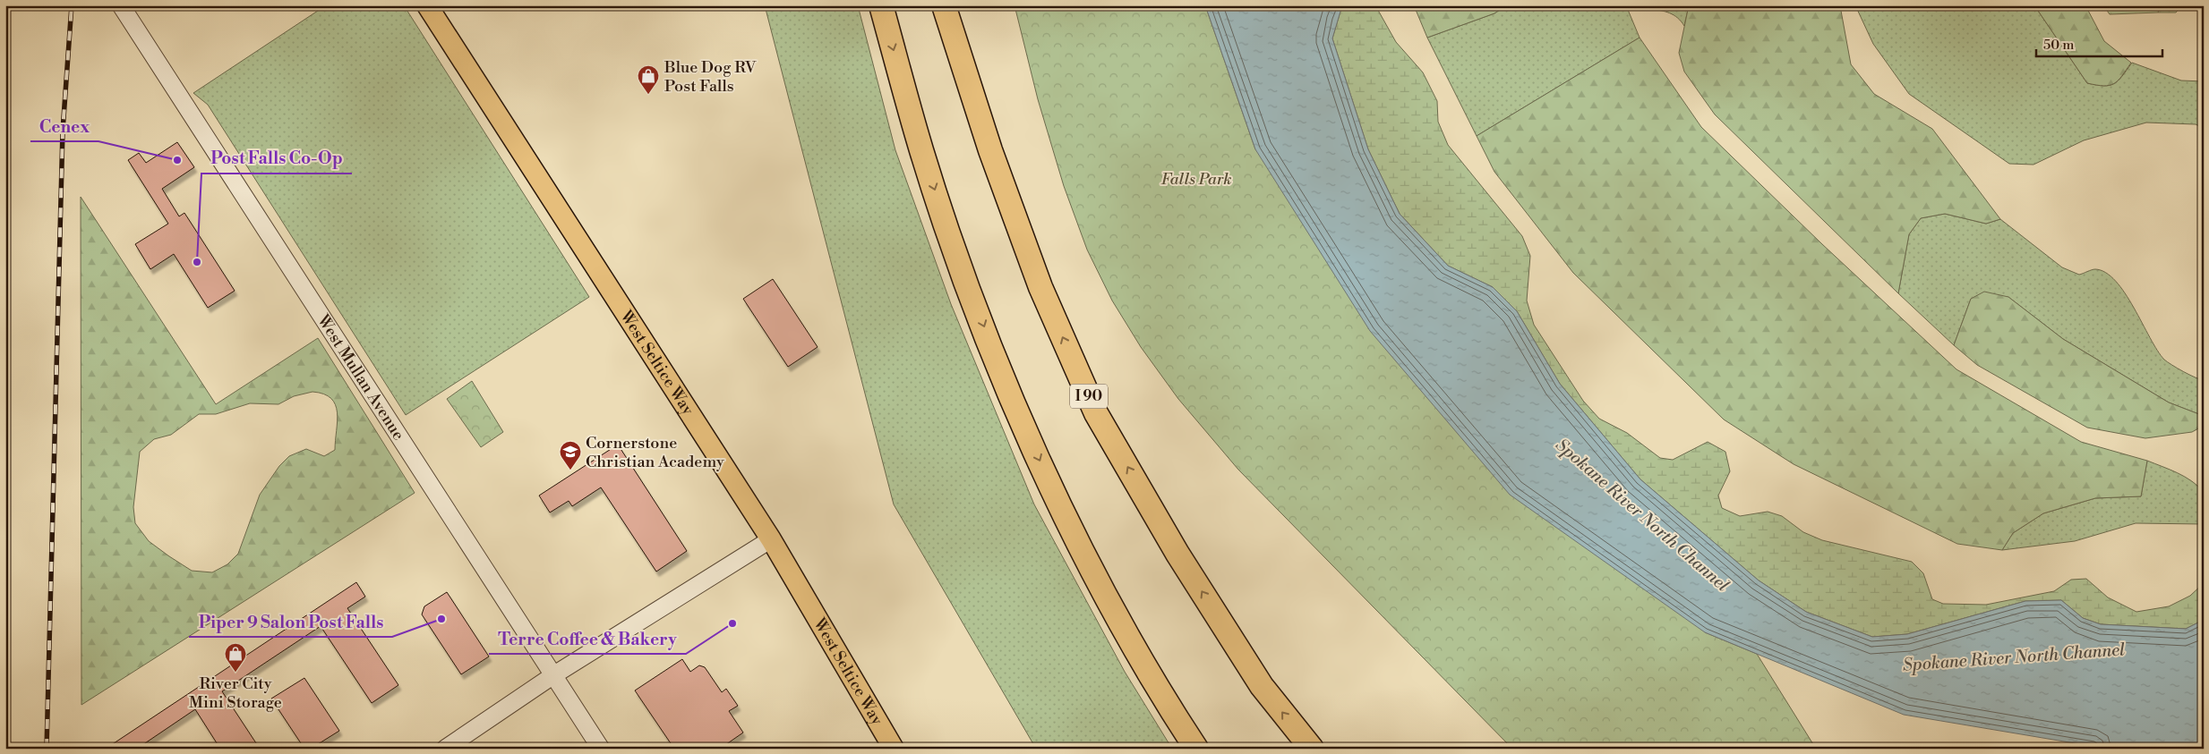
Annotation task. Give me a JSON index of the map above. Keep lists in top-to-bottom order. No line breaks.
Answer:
{"streets":{"highway":["I 90"],"main road":["West Seltice Way"],"street":["West Mullan Avenue"]},"water":["Spokane River North Channel"],"parks":["Falls Park"],"places":{"shop":["Blue Dog RV Post Falls","River City Mini Storage"],"other":["Cenex","Post Falls Co-Op","Piper 9 Salon Post Falls","Terre Coffee & Bakery"],"school or university":["Cornerstone Christian Academy"]},"scale_bar":"50 m"}
